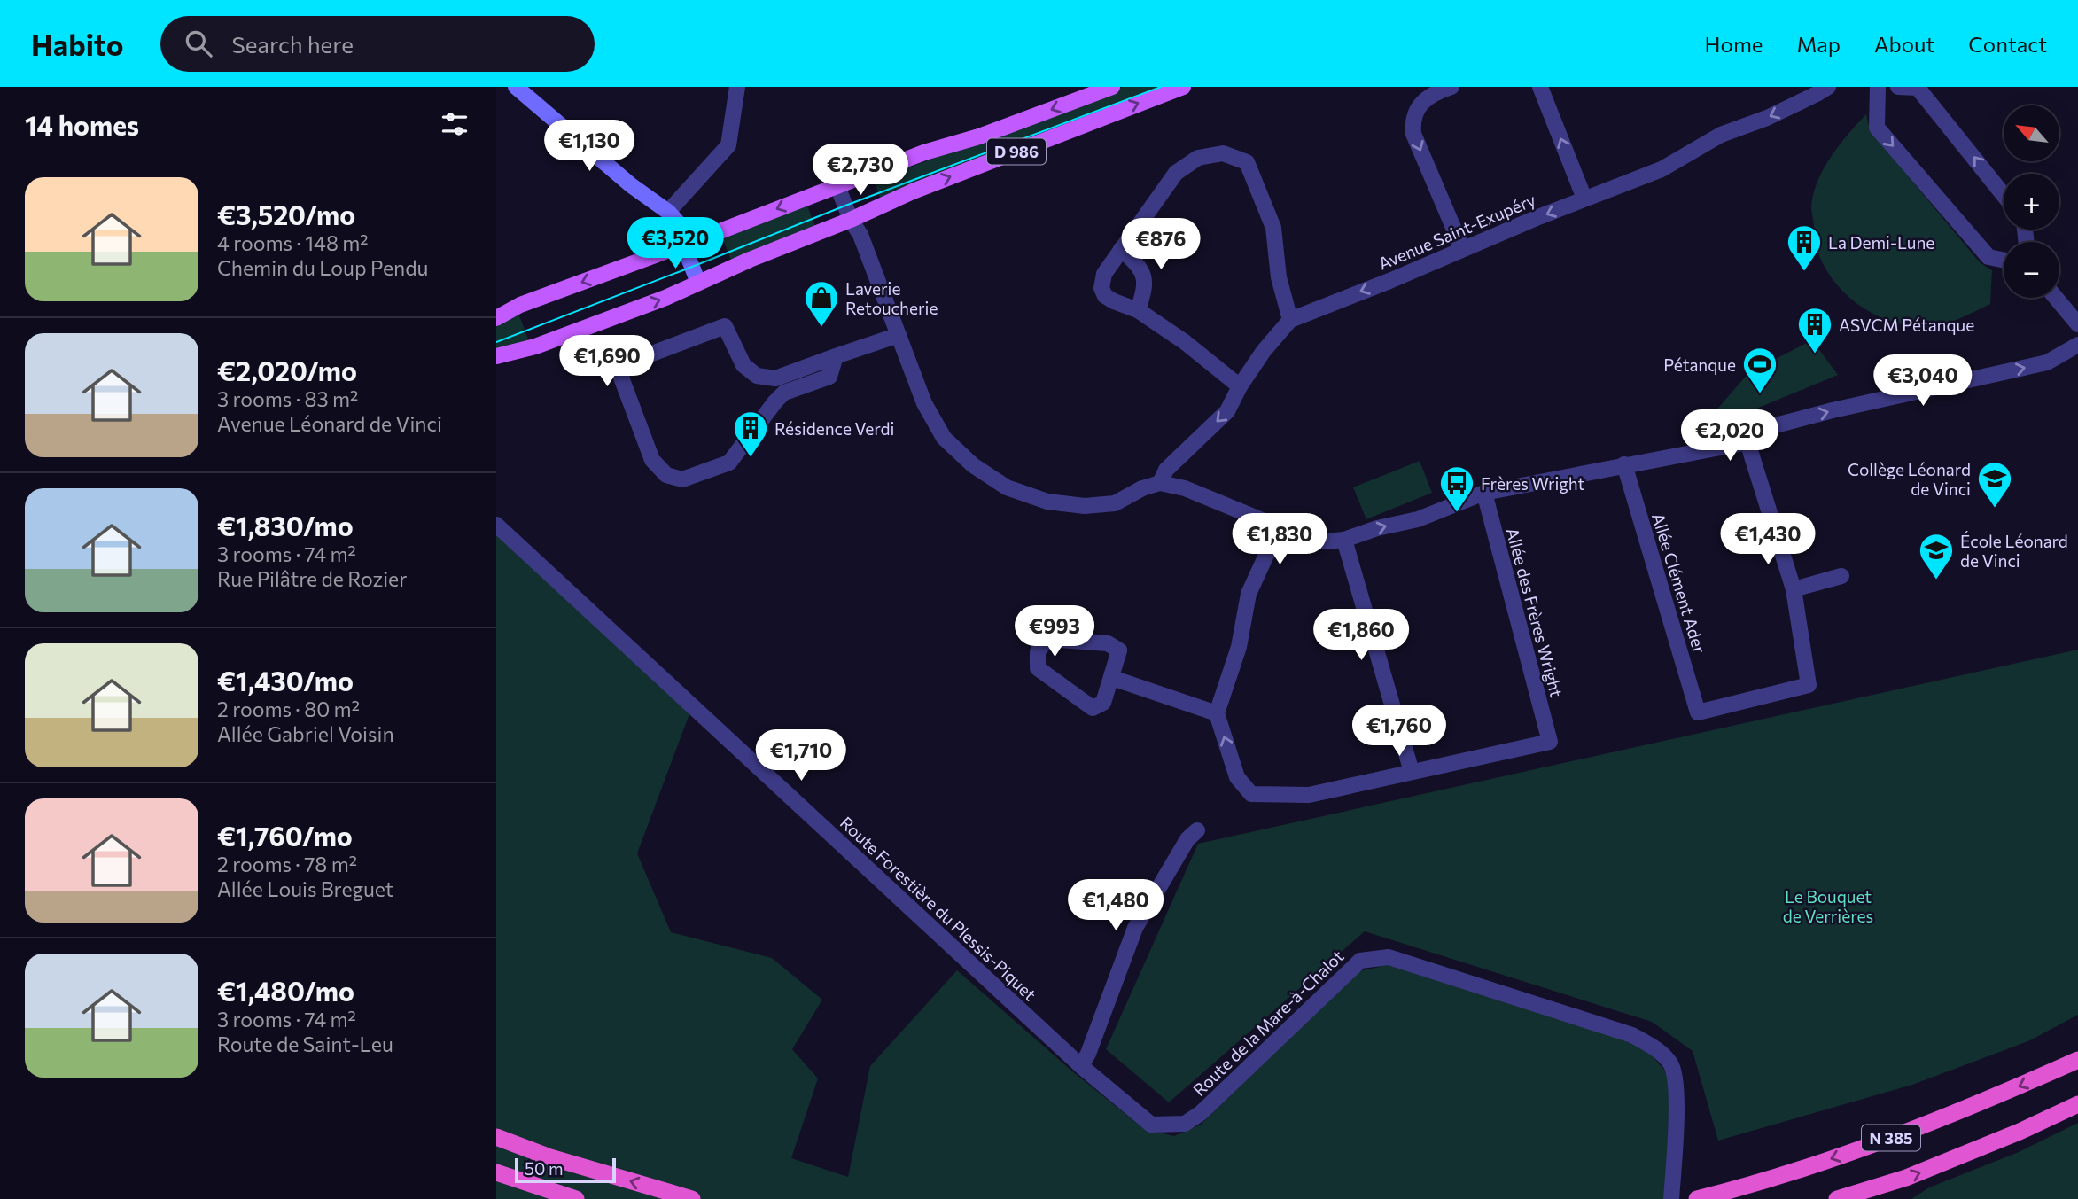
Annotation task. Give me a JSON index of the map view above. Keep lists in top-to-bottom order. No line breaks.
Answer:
{"streets":{"highway":["N 385"],"main road":["D 986"],"street":["Avenue Saint-Exupéry","Allée Clément Ader","Allée des Frères Wright","Route Forestière du Plessis-Piquet","Route de la Mare-à-Chalot"]},"crossings":[["Route Forestière du Plessis-Piquet","Route de la Mare-à-Chalot"]],"one_way":["Avenue Saint-Exupéry"],"parks":["Le Bouquet de Verrières"],"places":{"building":["La Demi-Lune","ASVCM Pétanque","Résidence Verdi"],"shop":["Laverie Retoucherie"],"sports":["Pétanque"],"school or university":["Collège Léonard de Vinci","École Léonard de Vinci"],"bus stop":["Frères Wright"]},"scale_bar":"50 m","north":"top left","page":{"header":"Habito","search":"Search here","nav":["Home","Map","About","Contact"],"heading":"14 homes","map_buttons":["+","−"],"price":["€1,130","€2,730","€3,520","€876","€1,690","€3,040","€2,020","€1,830","€1,430","€993","€1,860","€1,760","€1,710","€1,480"],"list":[{"name":"€3,520/mo","note":"4 rooms · 148 m² · Chemin du Loup Pendu"},{"name":"€2,020/mo","note":"3 rooms · 83 m² · Avenue Léonard de Vinci"},{"name":"€1,830/mo","note":"3 rooms · 74 m² · Rue Pilâtre de Rozier"},{"name":"€1,430/mo","note":"2 rooms · 80 m² · Allée Gabriel Voisin"},{"name":"€1,760/mo","note":"2 rooms · 78 m² · Allée Louis Breguet"},{"name":"€1,480/mo","note":"3 rooms · 74 m² · Route de Saint-Leu"}],"scale":"50 m"}}
